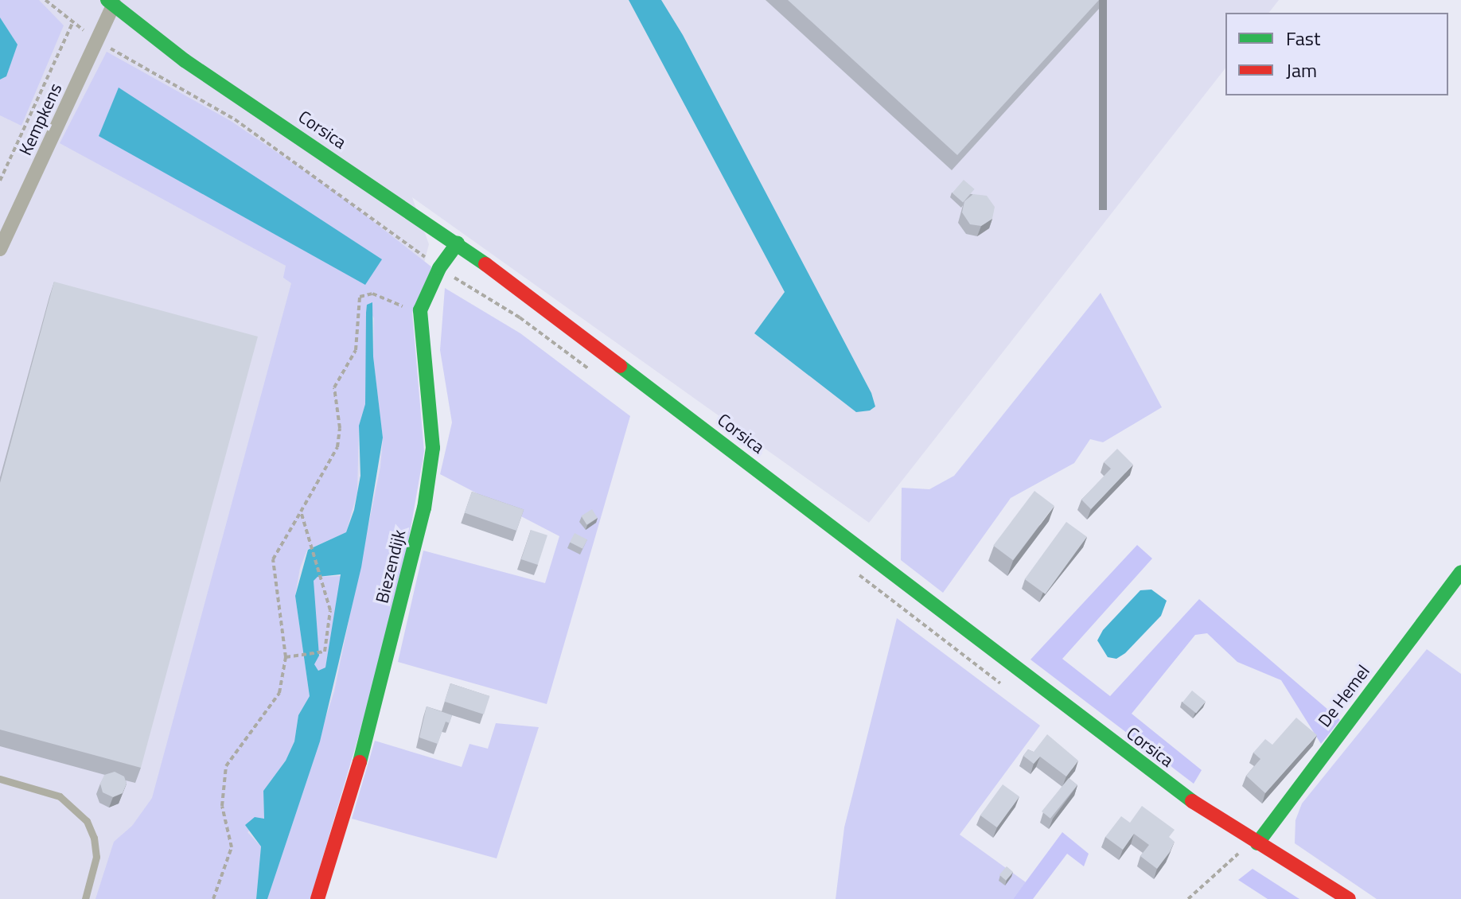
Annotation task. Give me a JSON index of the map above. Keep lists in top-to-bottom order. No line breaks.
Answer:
{"streets":{"street":["Kempkens","Corsica","Biezendijk","De Hemel"]},"crossings":[["Kempkens","Corsica"],["Corsica","Biezendijk"],["Corsica","De Hemel"]],"legend":["Fast","Jam"]}
